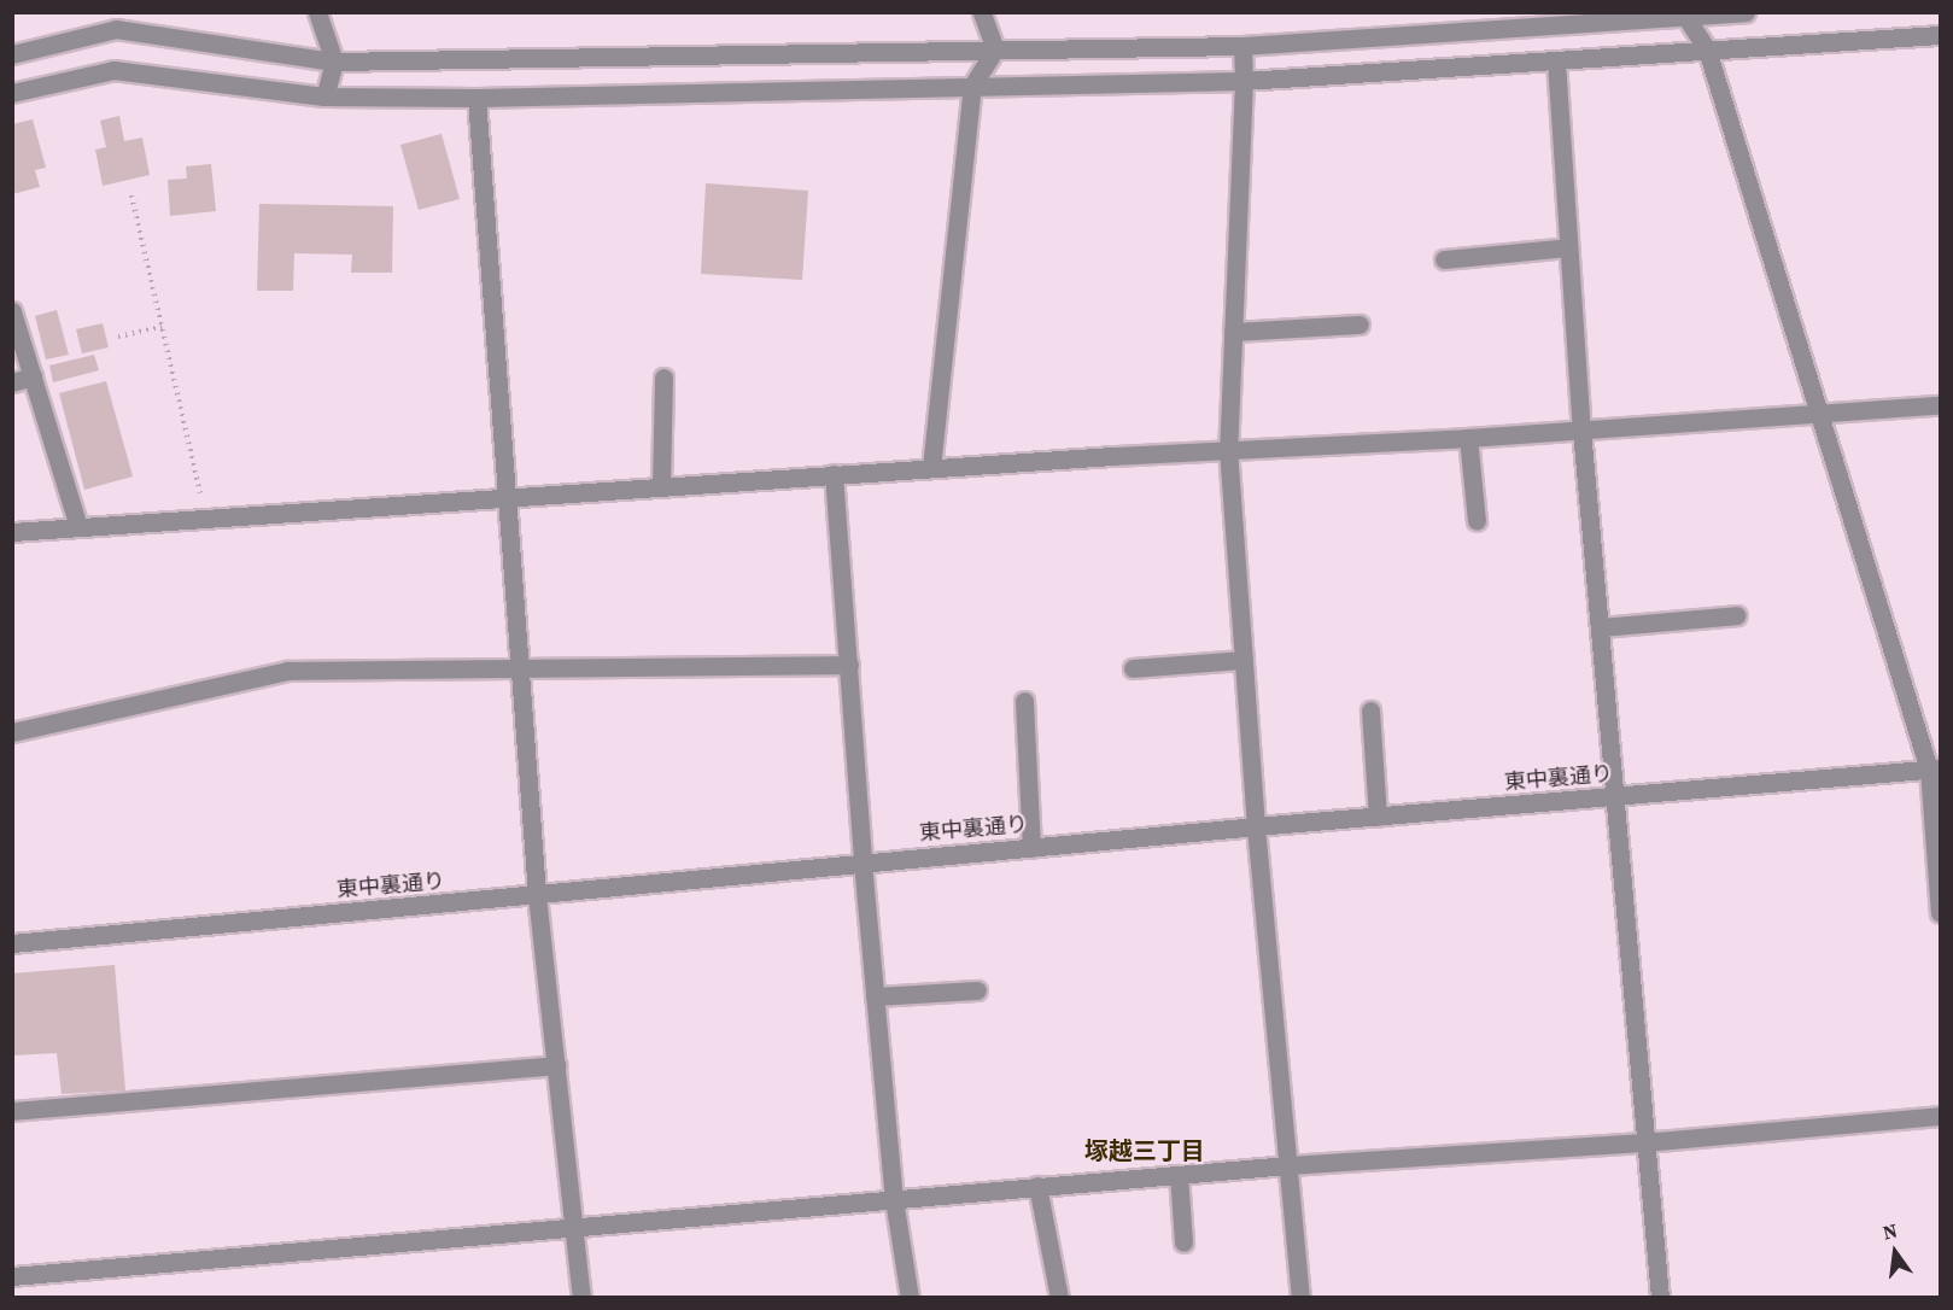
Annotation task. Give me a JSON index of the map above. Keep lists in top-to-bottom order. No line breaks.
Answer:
{"streets":{"street":["東中裏通り"]},"districts":["塚越三丁目"],"north":"top"}
